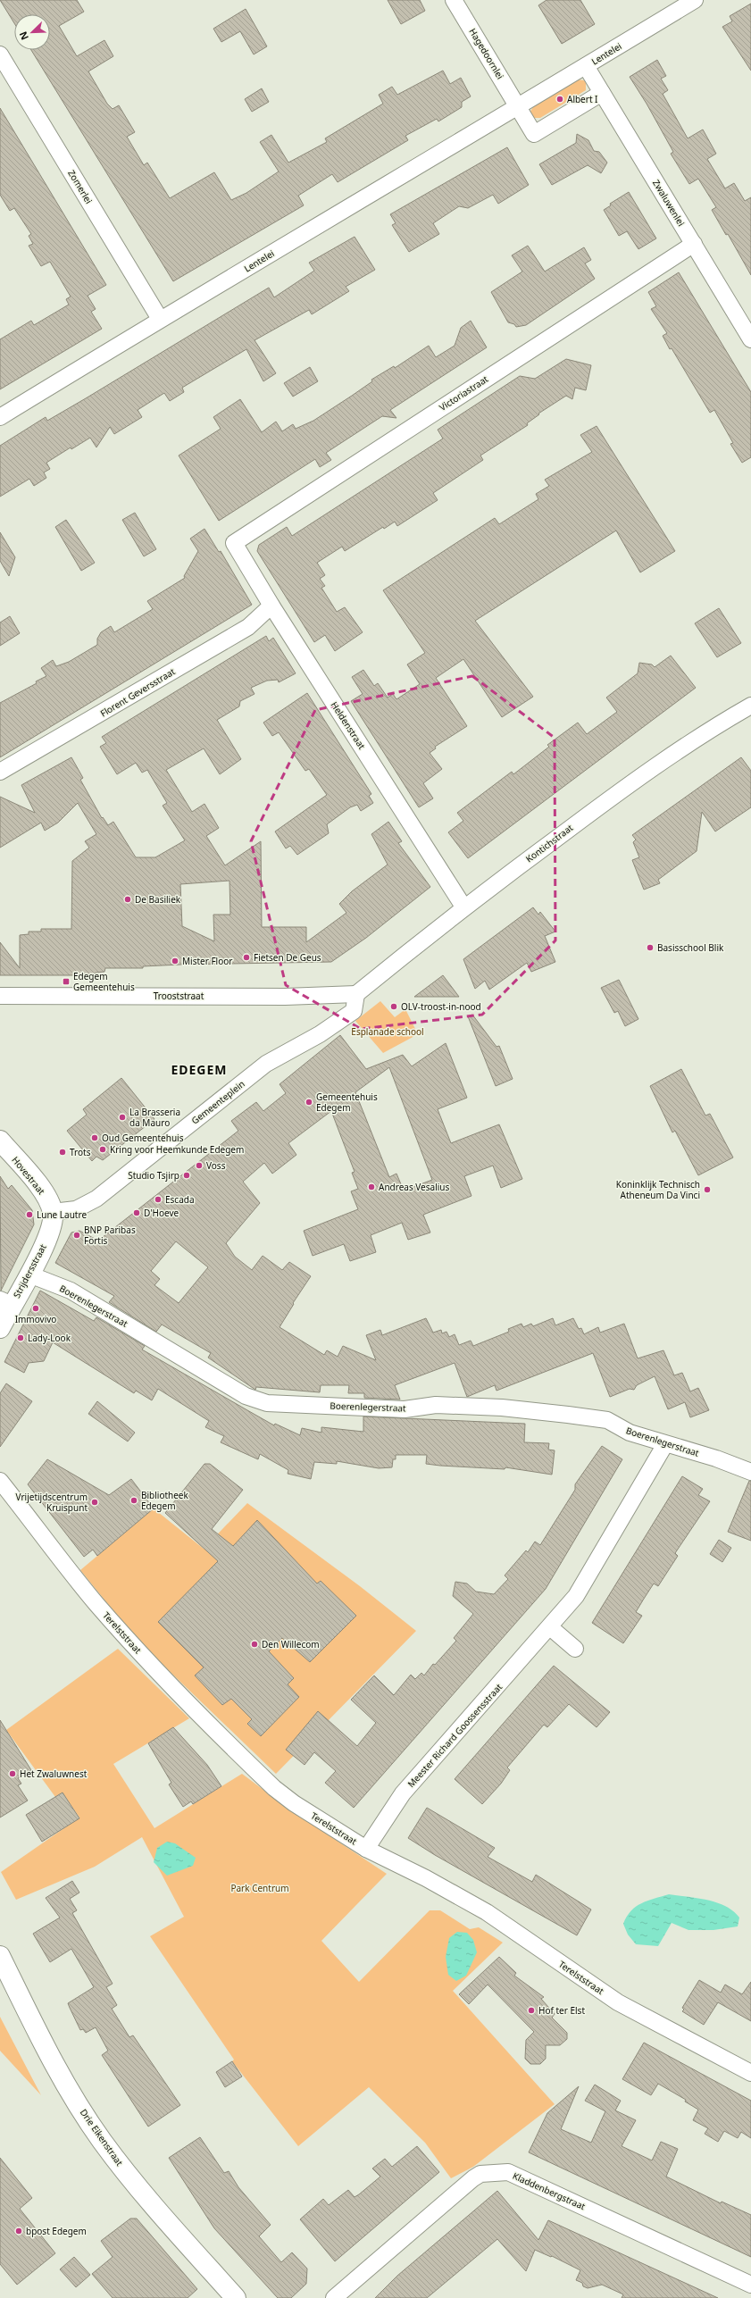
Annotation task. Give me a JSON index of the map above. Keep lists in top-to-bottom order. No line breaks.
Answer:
{"streets":{"street":["Hagedoornlei","Lentelei","Zomerlei","Zwaluwenlei","Victoriastraat","Florent Geversstraat","Heldenstraat","Kontichstraat","Trooststraat","Gemeenteplein","Hovestraat","Strijdersstraat","Boerenlegerstraat","Terelststraat","Meester Richard Goossensstraat","Drie Eikenstraat","Kladdenbergstraat"]},"crossings":[["Hagedoornlei","Lentelei"],["Lentelei","Zomerlei"],["Lentelei","Zwaluwenlei"],["Zwaluwenlei","Victoriastraat"],["Victoriastraat","Heldenstraat"],["Florent Geversstraat","Heldenstraat"],["Heldenstraat","Kontichstraat"],["Kontichstraat","Trooststraat"],["Kontichstraat","Gemeenteplein"],["Trooststraat","Gemeenteplein"],["Gemeenteplein","Hovestraat"],["Gemeenteplein","Strijdersstraat"],["Hovestraat","Strijdersstraat"],["Strijdersstraat","Boerenlegerstraat"],["Boerenlegerstraat","Meester Richard Goossensstraat"],["Terelststraat","Meester Richard Goossensstraat"]],"districts":["EDEGEM"],"parks":["Esplanade school","Park Centrum"],"places":{"other":["Albert I","De Basiliek","Basisschool Blik","Fietsen De Geus","Mister Floor","OLV-troost-in-nood","Gemeentehuis Edegem","La Brasseria da Mauro","Oud Gemeentehuis","Kring voor Heemkunde Edegem","Trots","Voss","Studio Tsjirp","Andreas Vesalius","Koninklijk Technisch Atheneum Da Vinci","Escada","D'Hoeve","Lune Lautre","BNP Paribas Fortis","Immovivo","Lady-Look","Bibliotheek Edegem","Vrijetijdscentrum Kruispunt","Den Willecom","Het Zwaluwnest","Hof ter Elst","bpost Edegem"],"transit":["Edegem Gemeentehuis"]},"north":"bottom left"}
